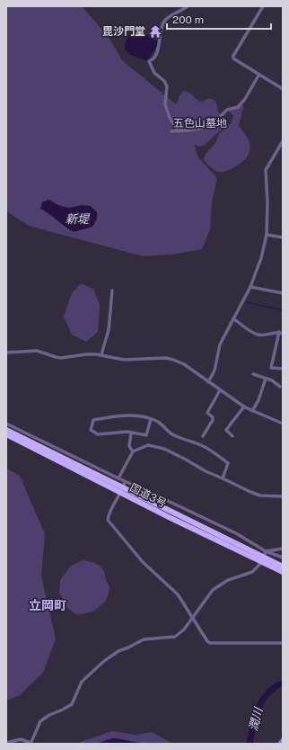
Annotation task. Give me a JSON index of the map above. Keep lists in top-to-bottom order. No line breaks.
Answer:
{"streets":{"highway":["国道3号"]},"districts":["立岡町"],"water":["新堤","潤川"],"parks":["五色山墓地"],"places":{"temple":["毘沙門堂"]},"scale_bar":"200 m"}
